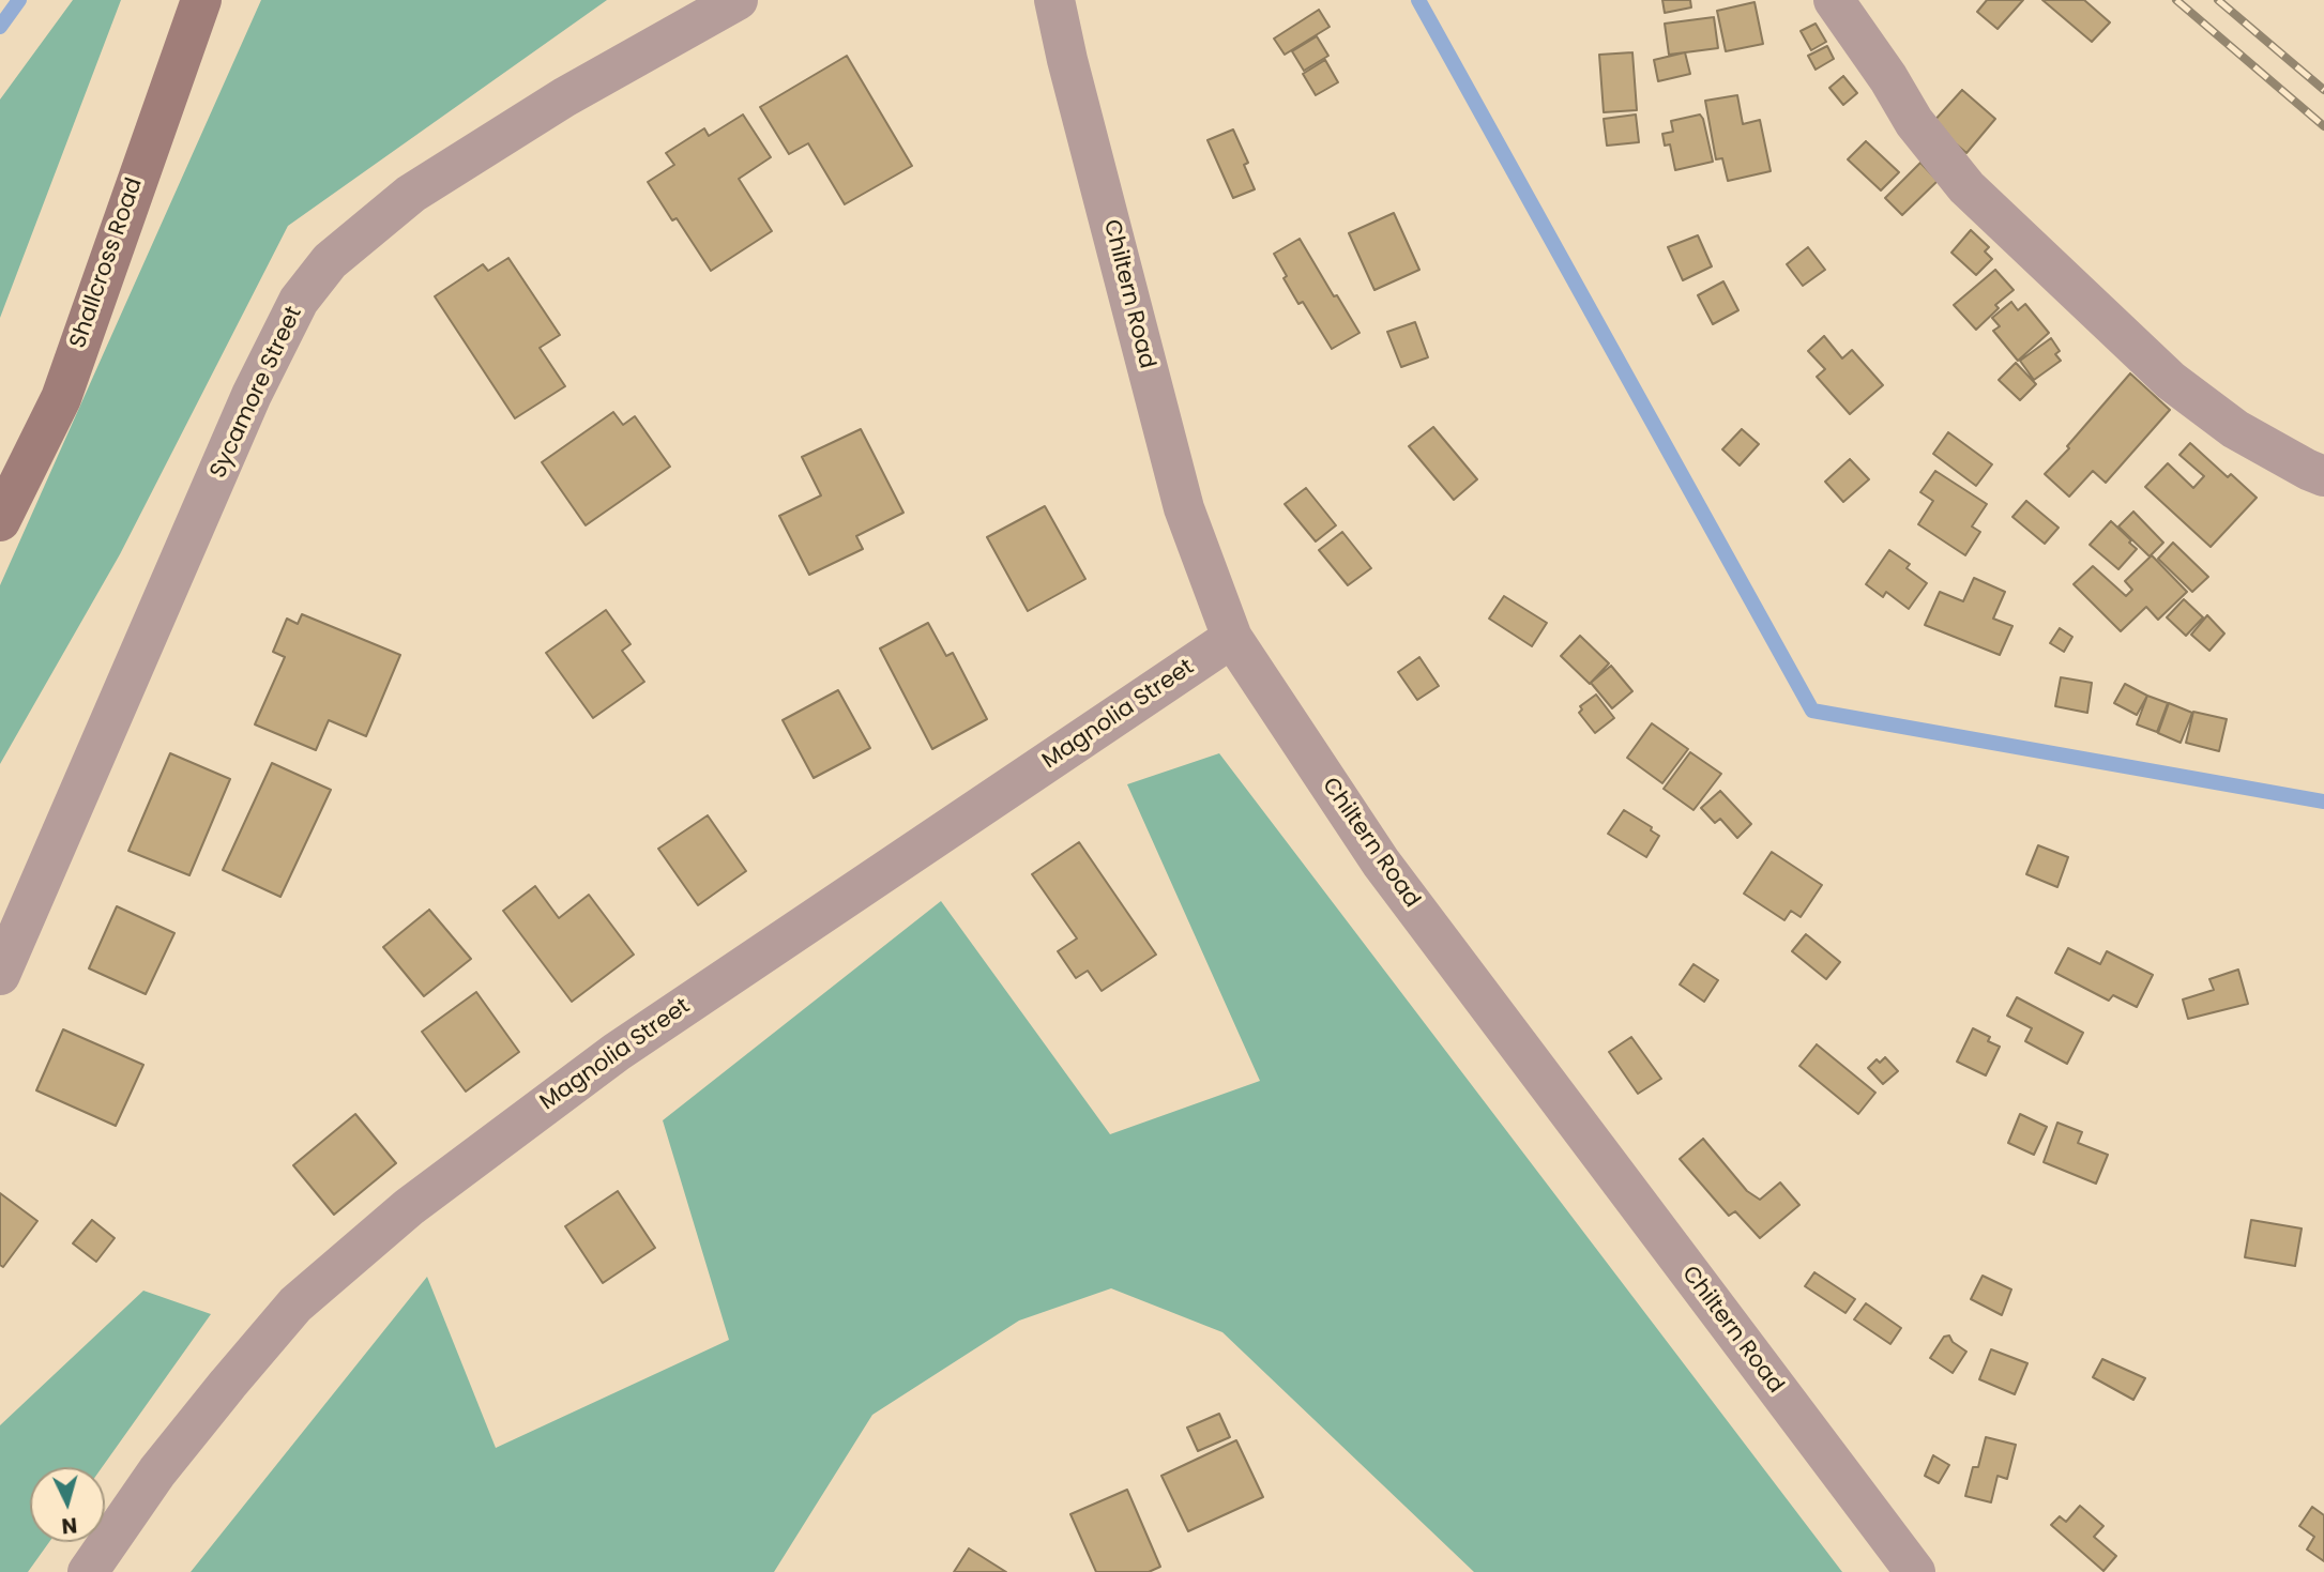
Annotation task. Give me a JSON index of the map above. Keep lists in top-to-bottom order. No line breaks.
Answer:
{"streets":{"street":["Shallcross Road","Chiltern Road","Sycamore Street","Magnolia Street"]},"crossings":[["Chiltern Road","Magnolia Street"]],"north":"bottom"}
